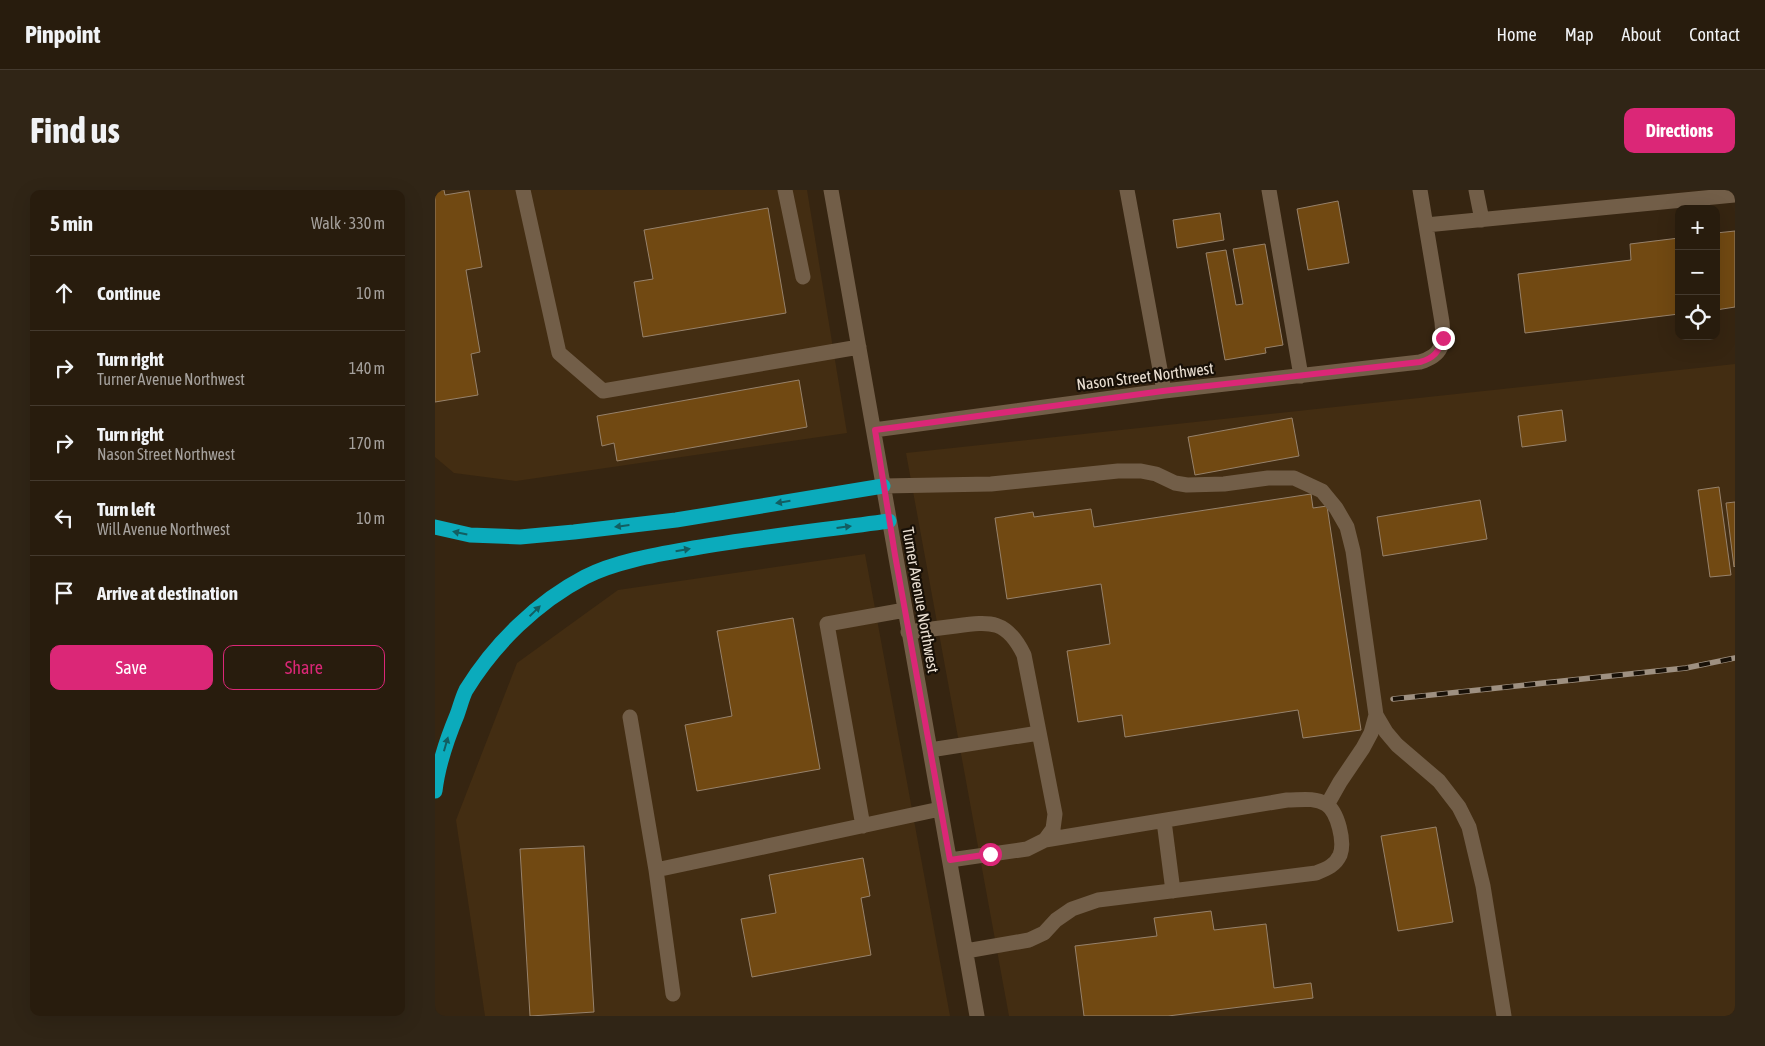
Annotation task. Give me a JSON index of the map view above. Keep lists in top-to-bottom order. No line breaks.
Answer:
{"streets":{"street":["Nason Street Northwest","Turner Avenue Northwest"]},"crossings":[["Nason Street Northwest","Turner Avenue Northwest"]],"page":{"header":"Pinpoint","nav":["Home","Map","About","Contact"],"buttons":["Directions",["Save","Share"]],"title":"Find us","heading":["5 min","Walk · 330 m"],"map_buttons":["+","−"],"list":[["Continue","10 m"],["Turn right","Turner Avenue Northwest","140 m"],["Turn right","Nason Street Northwest","170 m"],["Turn left","Will Avenue Northwest","10 m"],"Arrive at destination"]}}
